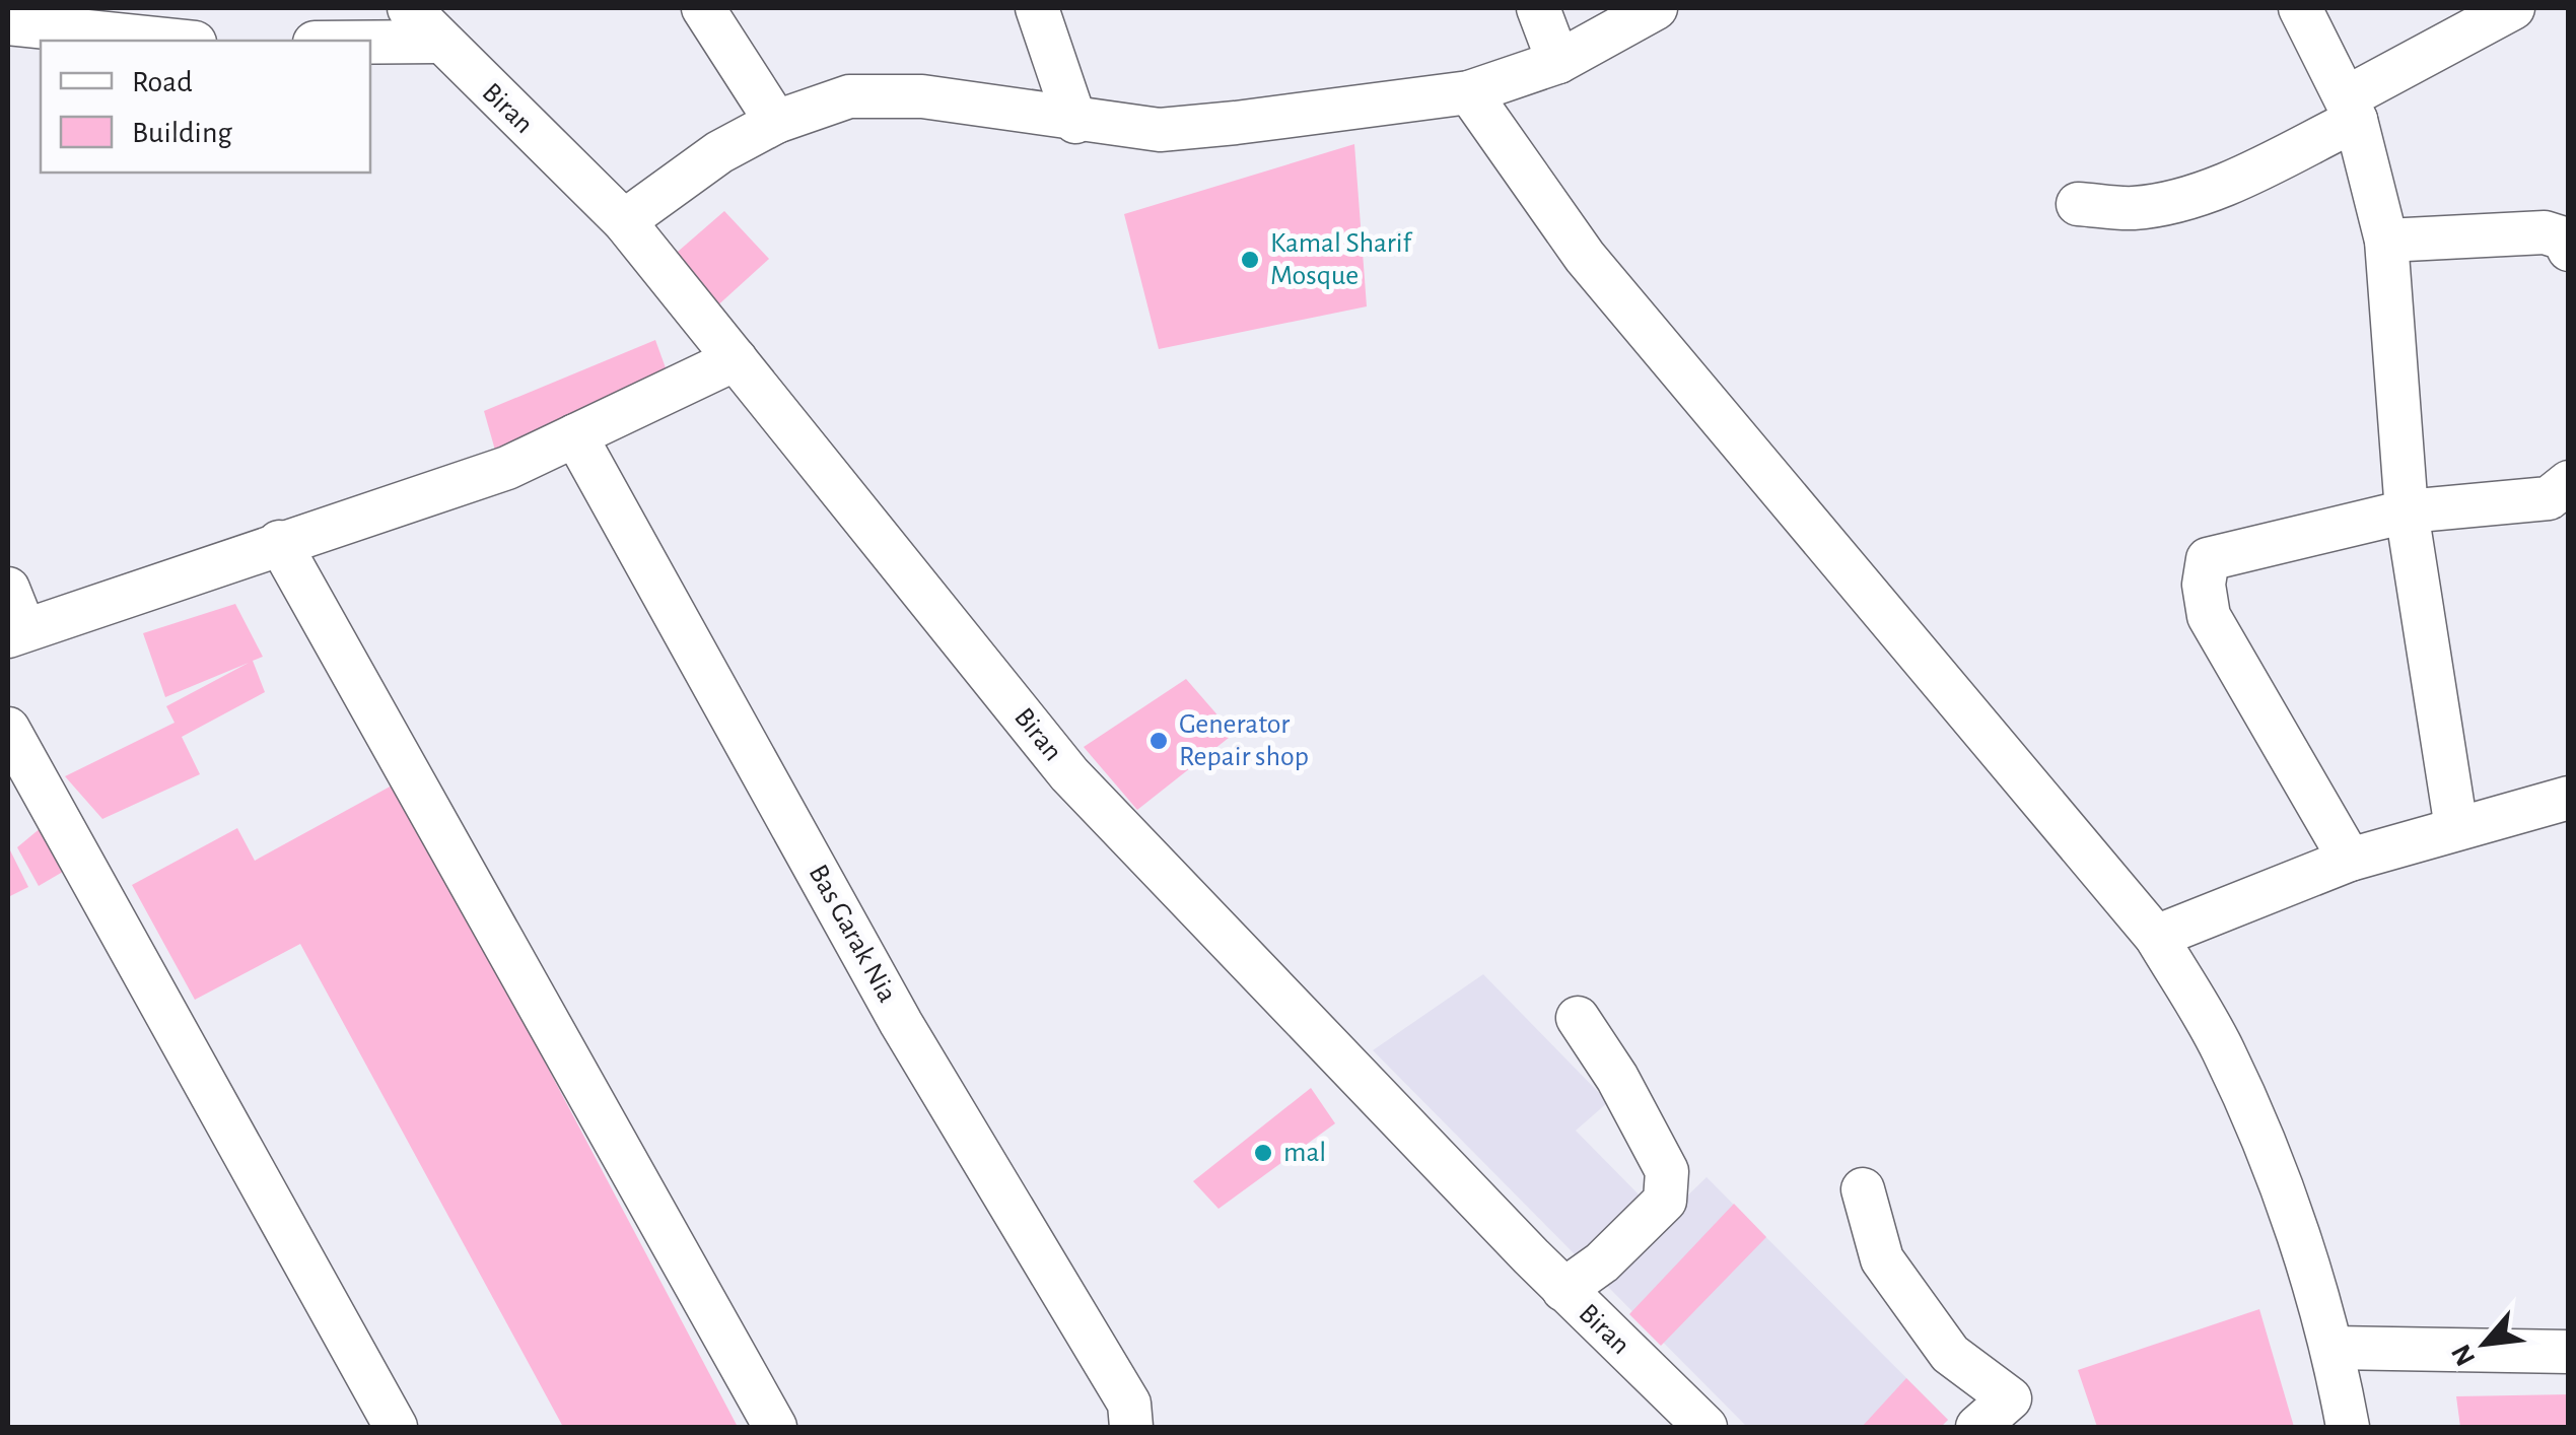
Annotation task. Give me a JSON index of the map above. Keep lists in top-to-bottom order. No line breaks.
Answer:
{"streets":{"street":["Biran","Bas Garak Nia"]},"places":["Kamal Sharif Mosque","Generator Repair shop","mal"],"legend":["Road","Building"],"north":"bottom left"}
